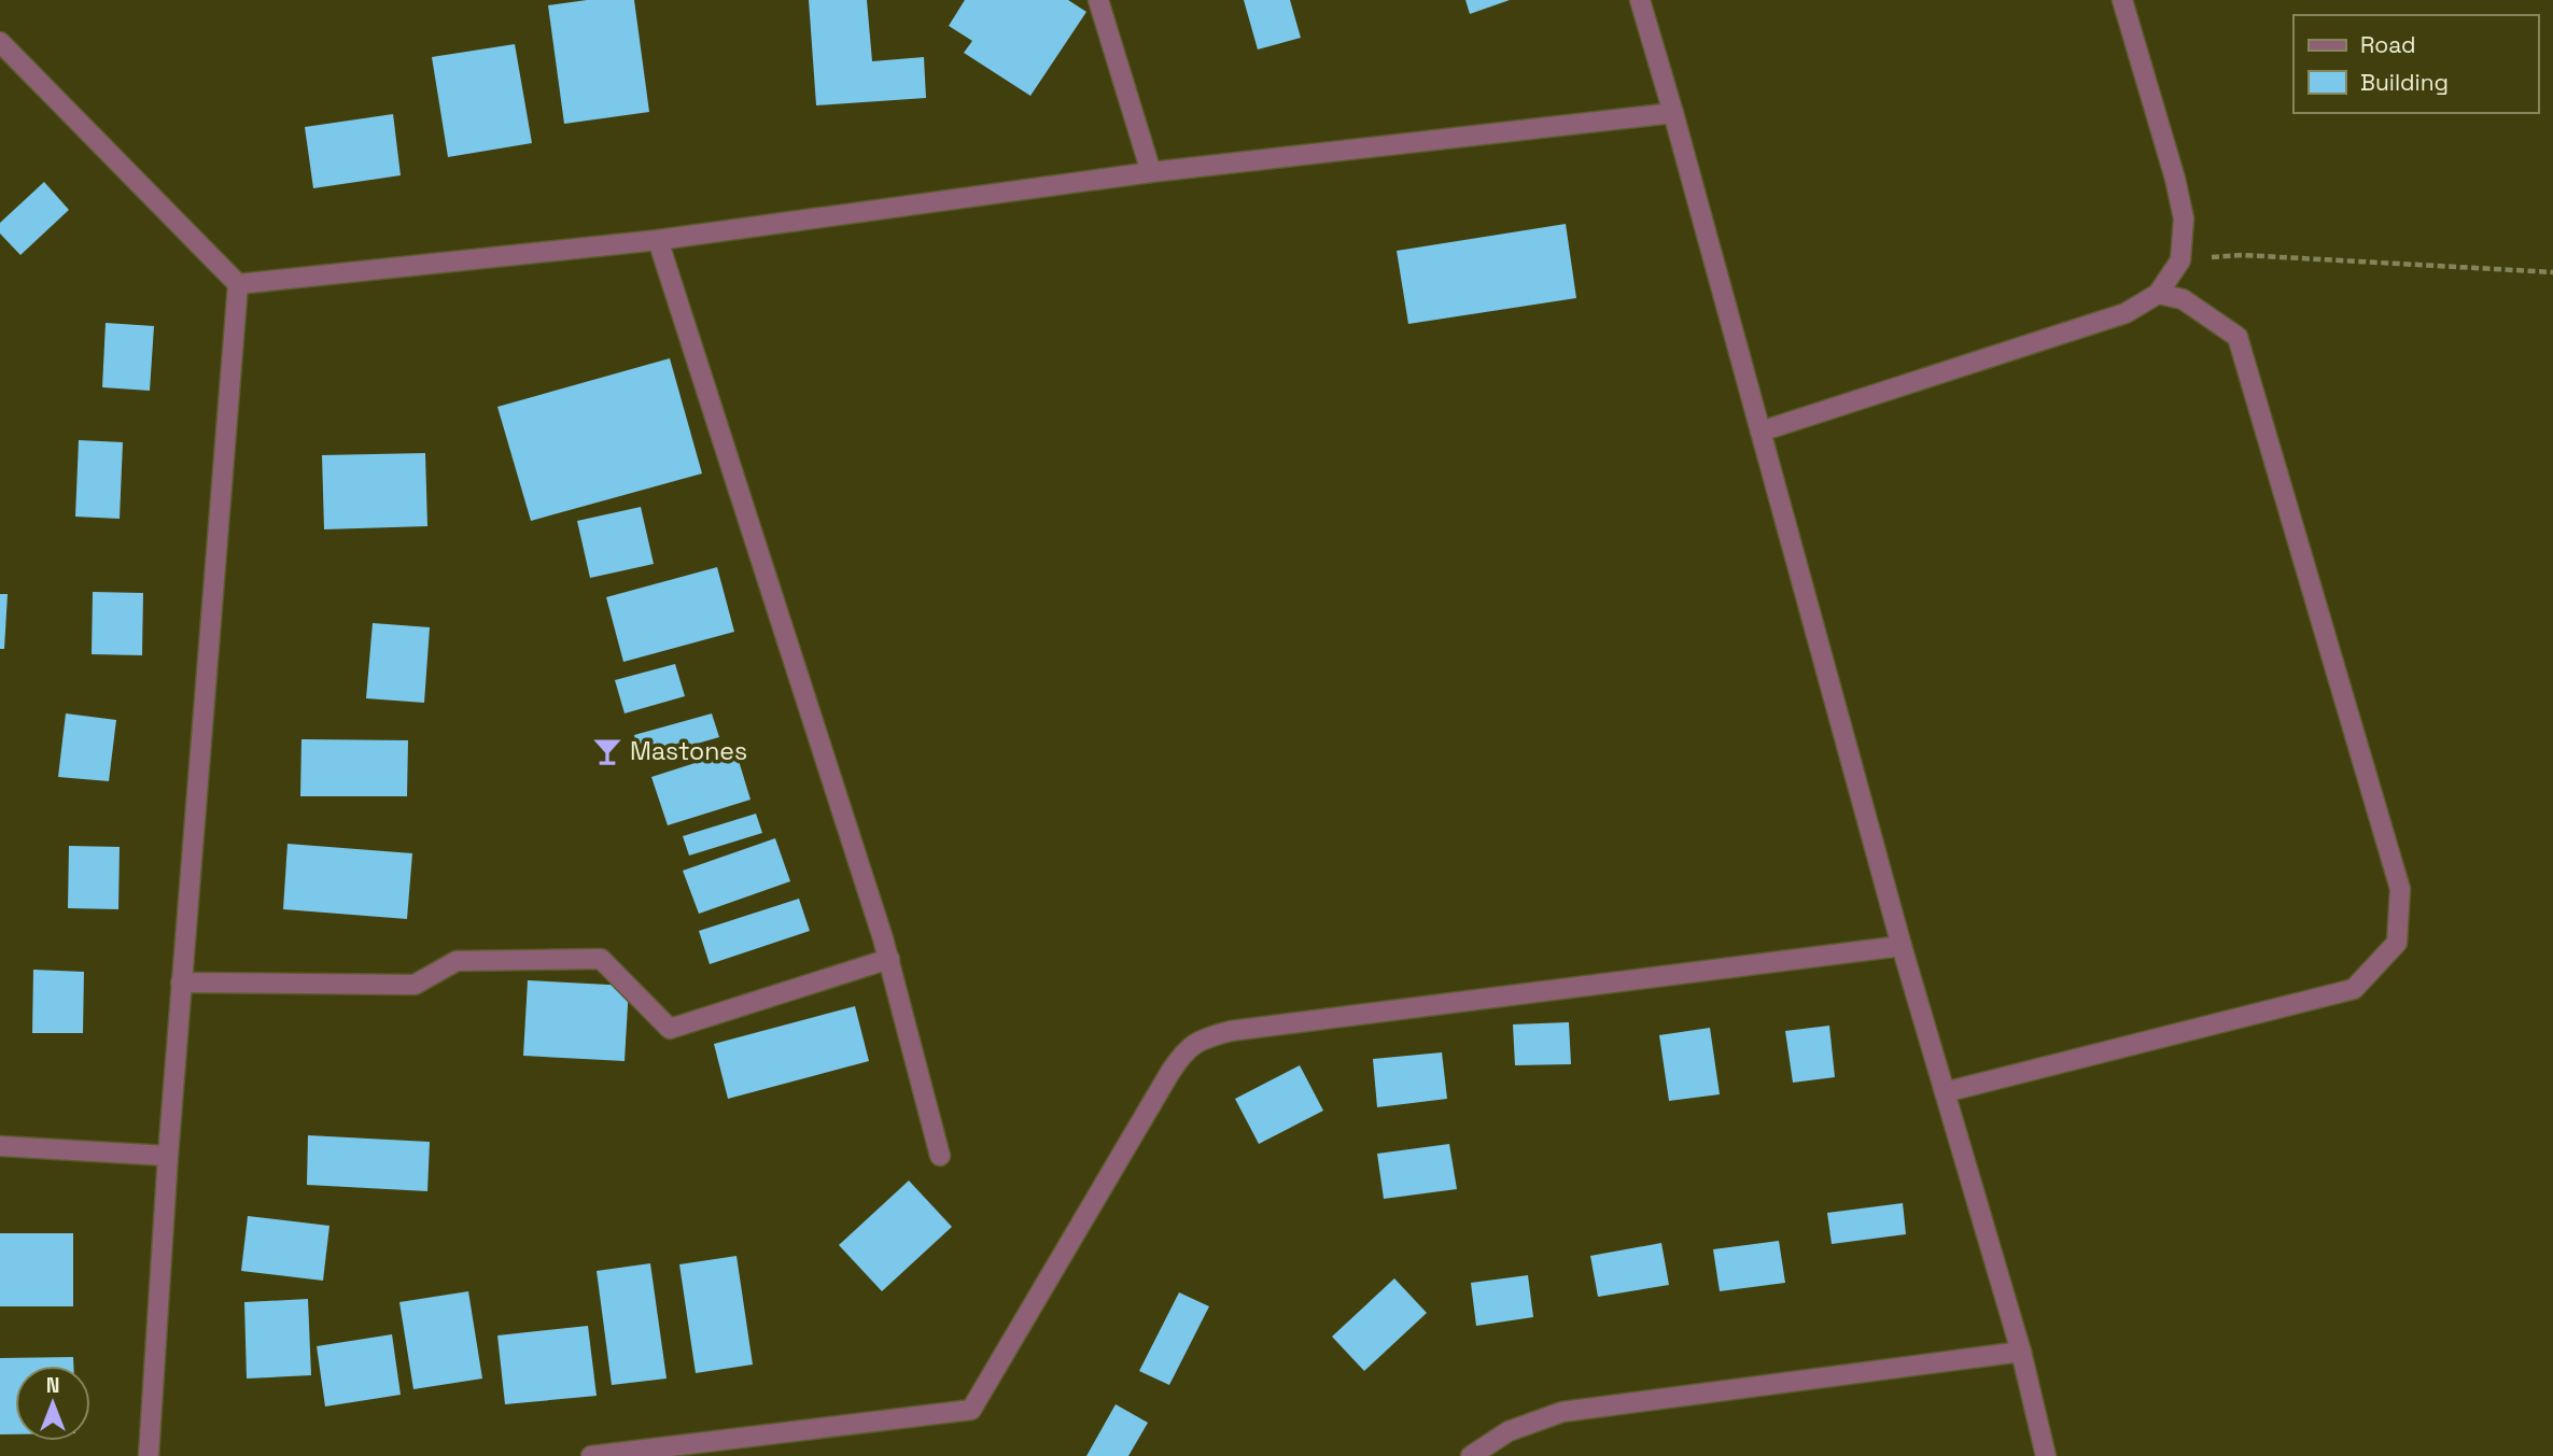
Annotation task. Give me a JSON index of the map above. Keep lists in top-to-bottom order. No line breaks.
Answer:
{"places":{"bar":["Mastones"]},"legend":["Road","Building"],"north":"top"}
